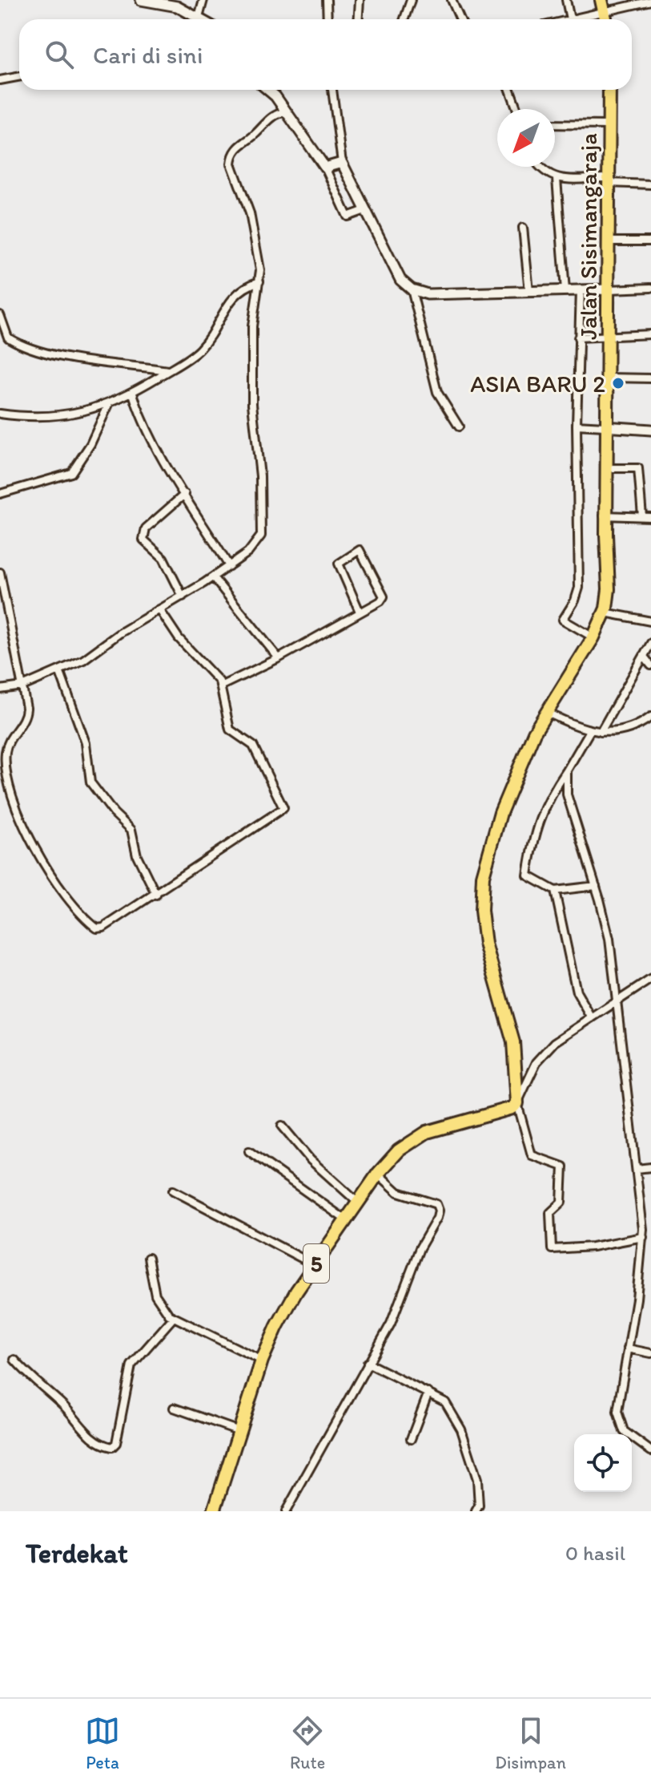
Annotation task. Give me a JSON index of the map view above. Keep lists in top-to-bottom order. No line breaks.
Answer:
{"streets":{"highway":["Jalan Sisimangaraja","5"]},"crossings":[["Jalan Sisimangaraja","5"]],"places":["ASIA BARU 2"],"north":"bottom left","page":{"search":"Cari di sini","heading":["Terdekat","0 hasil"],"nav":["Peta","Rute","Disimpan"]}}
